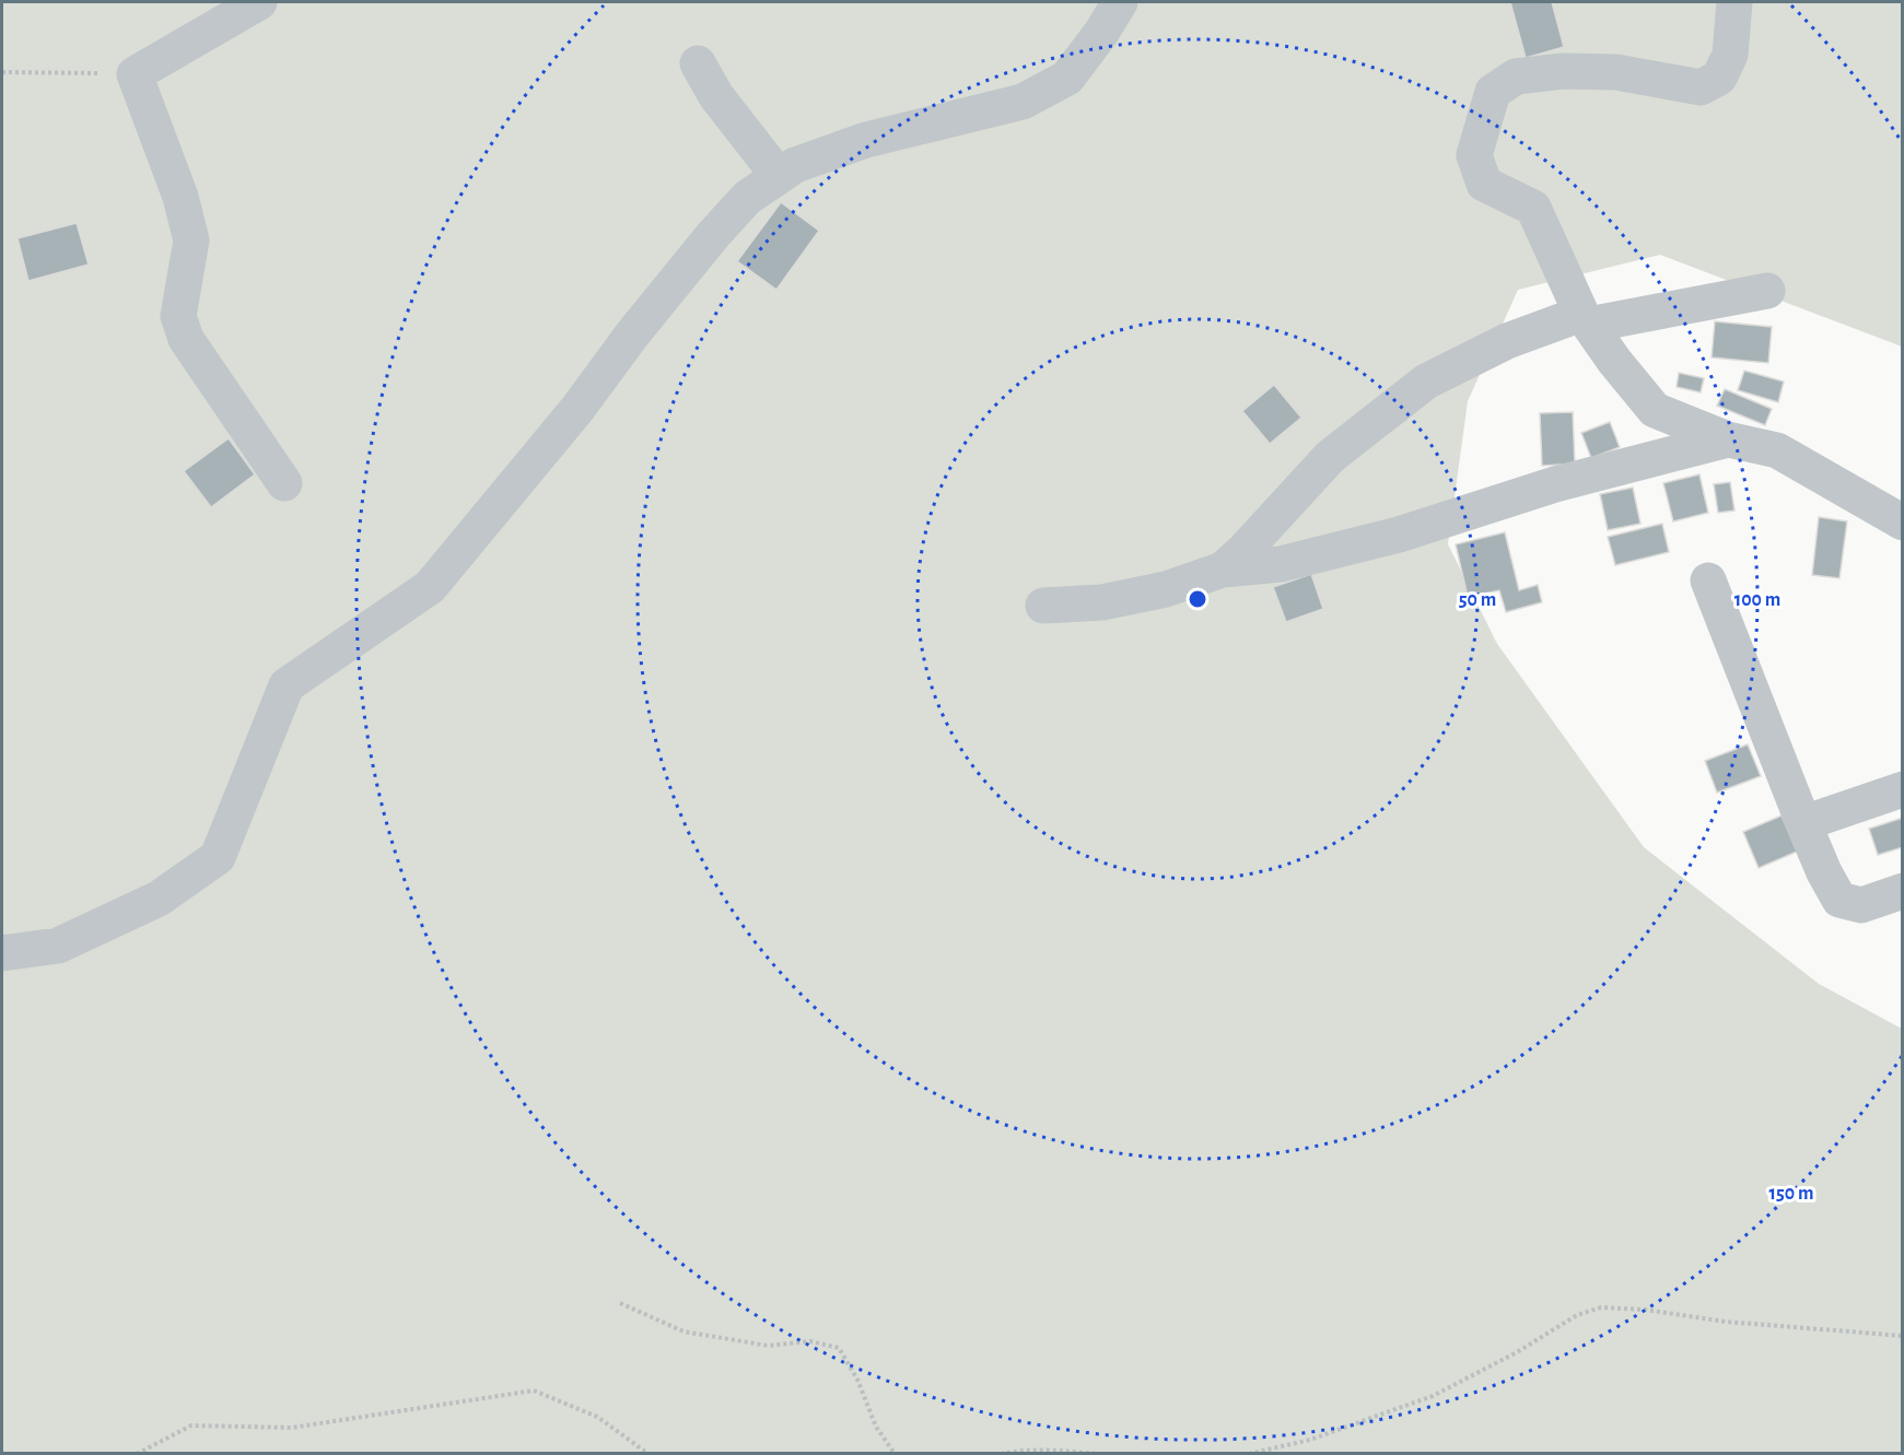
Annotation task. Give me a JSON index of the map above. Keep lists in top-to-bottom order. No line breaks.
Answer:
{"rings":["50 m","100 m","150 m"]}
